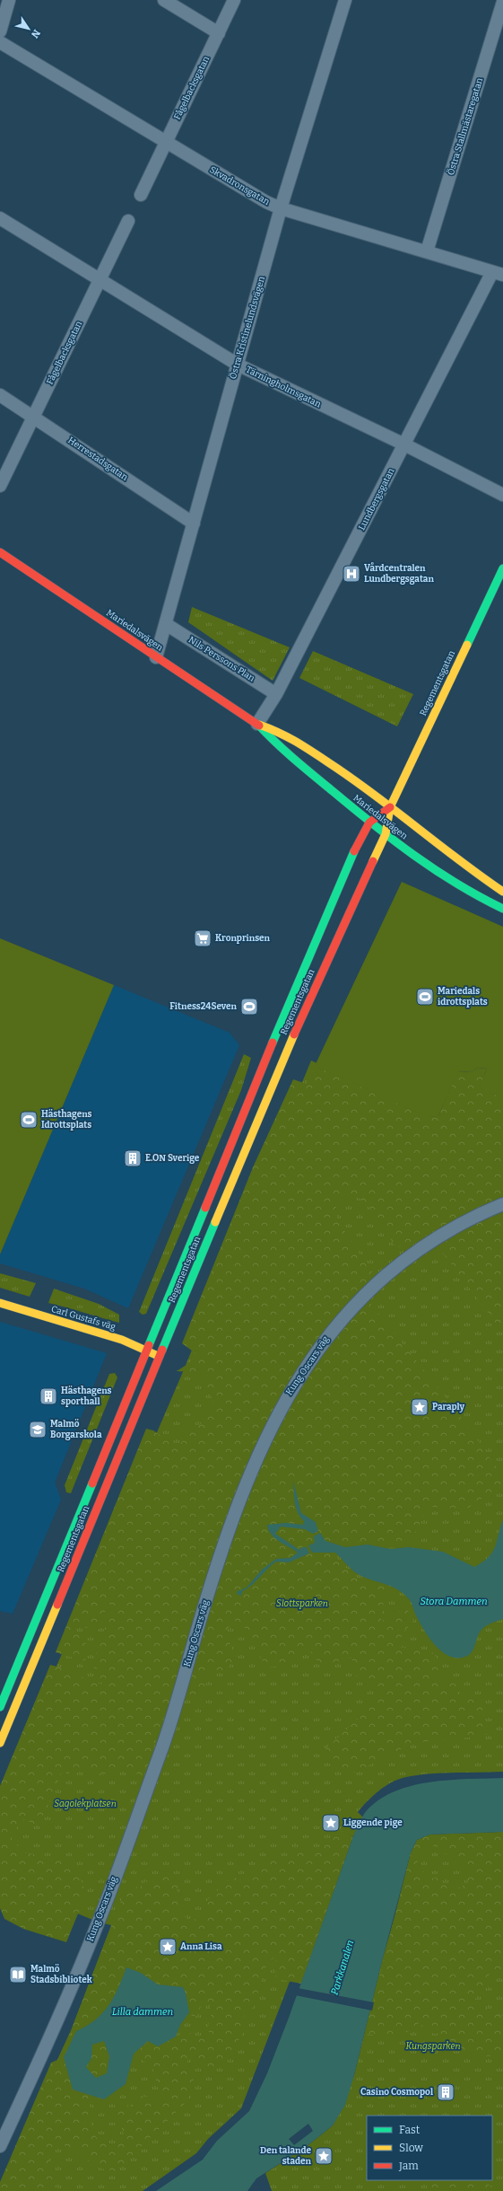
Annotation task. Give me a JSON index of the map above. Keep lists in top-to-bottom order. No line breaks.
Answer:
{"streets":{"main road":["Mariedalsvägen","Regementsgatan","Carl Gustafs väg"],"street":["Fågelbacksgatan","Östra Stallmästaregatan","Skvadronsgatan","Östra Kristinelundsvägen","Tärningholmsgatan","Herrestadsgatan","Lundbergsgatan","Nils Perssons Plan","Kung Oscars väg"]},"crossings":[["Fågelbacksgatan","Skvadronsgatan"],["Fågelbacksgatan","Tärningholmsgatan"],["Fågelbacksgatan","Herrestadsgatan"],["Östra Stallmästaregatan","Skvadronsgatan"],["Skvadronsgatan","Östra Kristinelundsvägen"],["Skvadronsgatan","Lundbergsgatan"],["Östra Kristinelundsvägen","Tärningholmsgatan"],["Östra Kristinelundsvägen","Herrestadsgatan"],["Östra Kristinelundsvägen","Mariedalsvägen"],["Östra Kristinelundsvägen","Nils Perssons Plan"],["Tärningholmsgatan","Lundbergsgatan"],["Lundbergsgatan","Mariedalsvägen"],["Lundbergsgatan","Nils Perssons Plan"],["Mariedalsvägen","Regementsgatan"],["Regementsgatan","Carl Gustafs väg"]],"water":["Stora Dammen","Parkkanalen","Lilla dammen"],"parks":["Slottsparken","Sagolekplatsen","Kungsparken"],"places":{"hospital":["Vårdcentralen Lundbergsgatan"],"supermarket":["Kronprinsen"],"sports":["Mariedals idrottsplats","Fitness24Seven","Hästhagens Idrottsplats"],"building":["E.ON Sverige","Hästhagens sporthall","Casino Cosmopol"],"place":["Paraply","Liggende pige","Anna Lisa","Den talande staden"],"school or university":["Malmö Borgarskola"],"library":["Malmö Stadsbibliotek"]},"legend":["Fast","Slow","Jam"],"north":"bottom right"}
